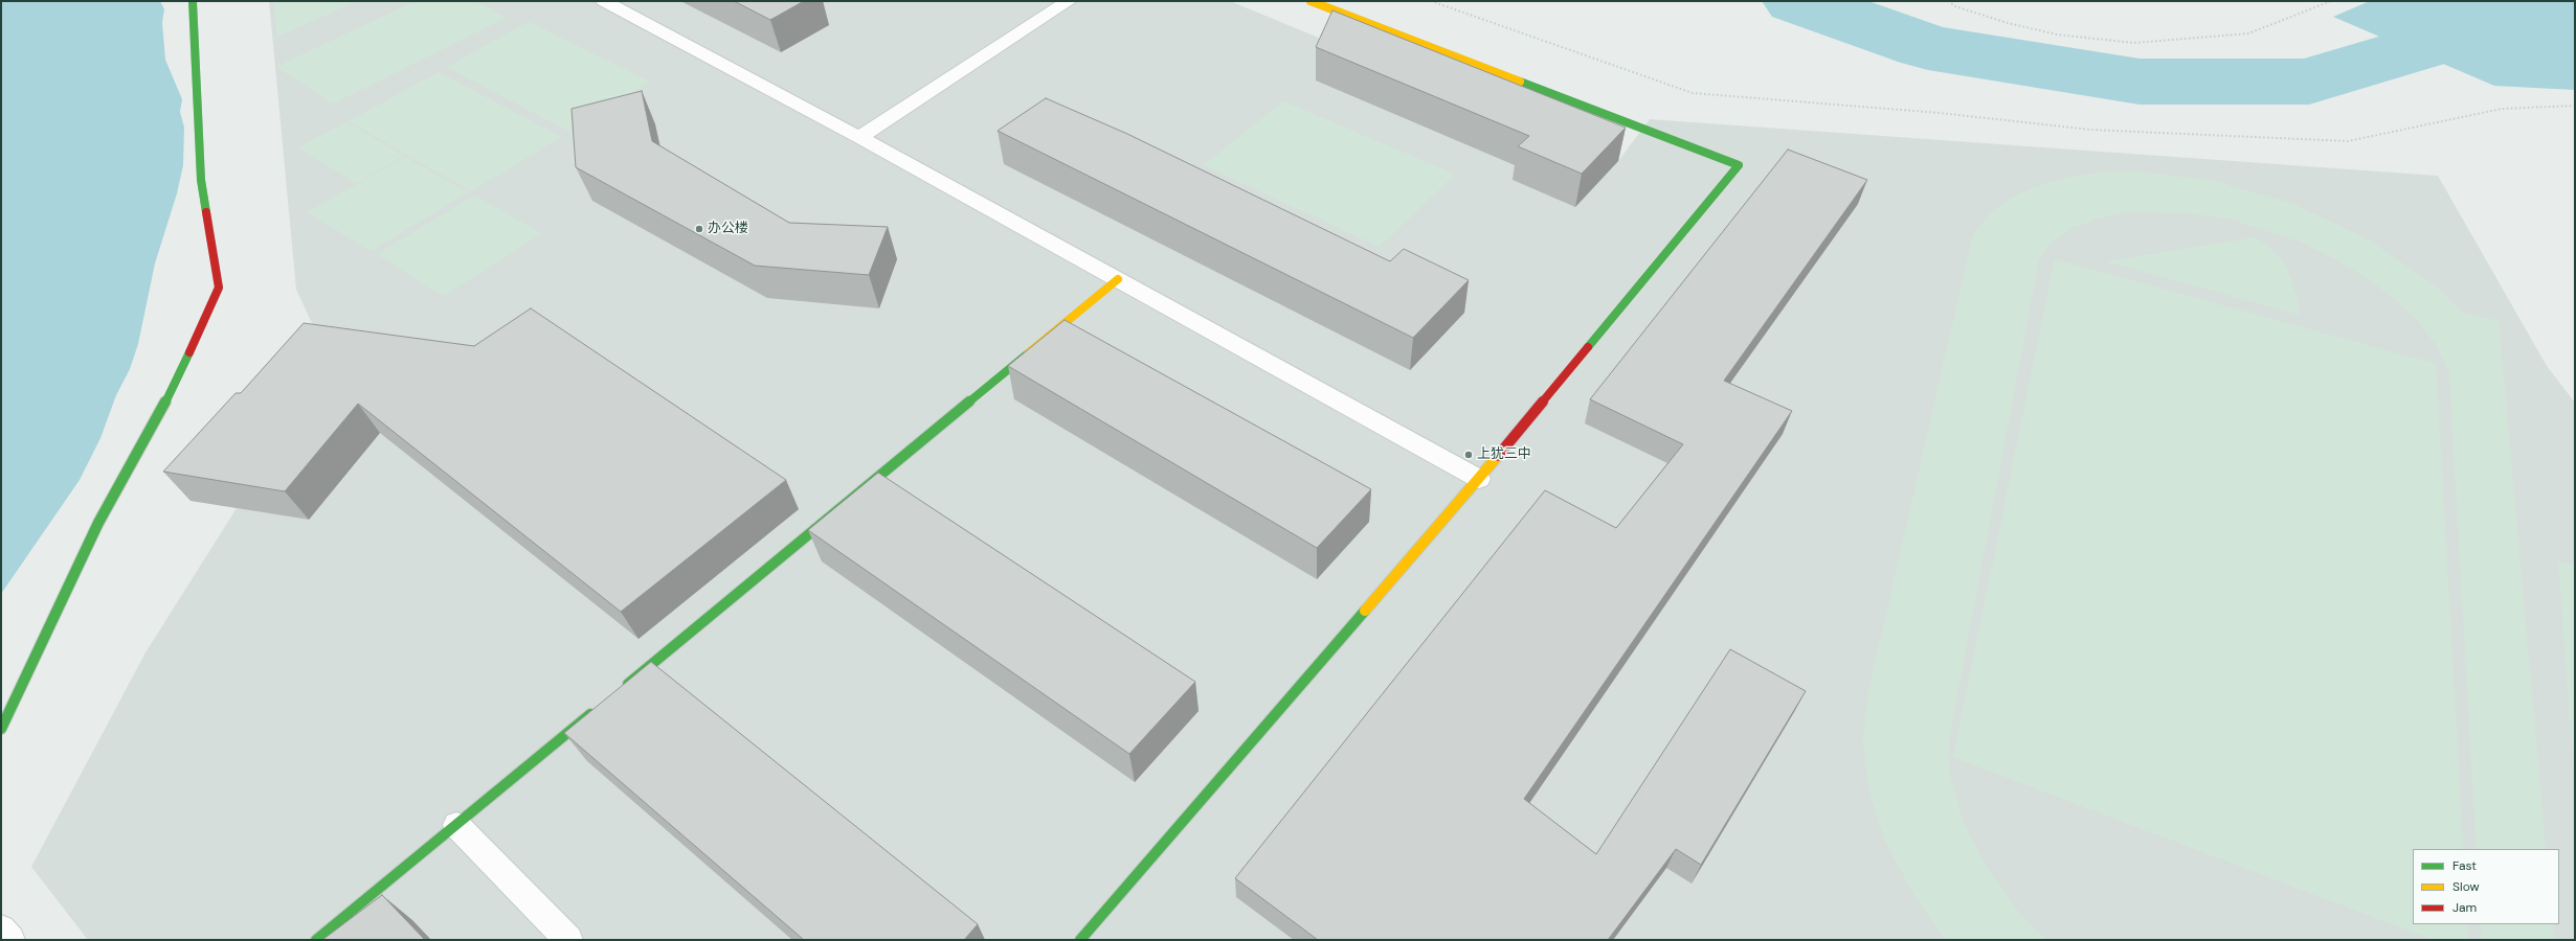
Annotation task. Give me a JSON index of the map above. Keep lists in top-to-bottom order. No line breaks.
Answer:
{"places":["办公楼","上犹三中"],"legend":["Fast","Slow","Jam"]}
